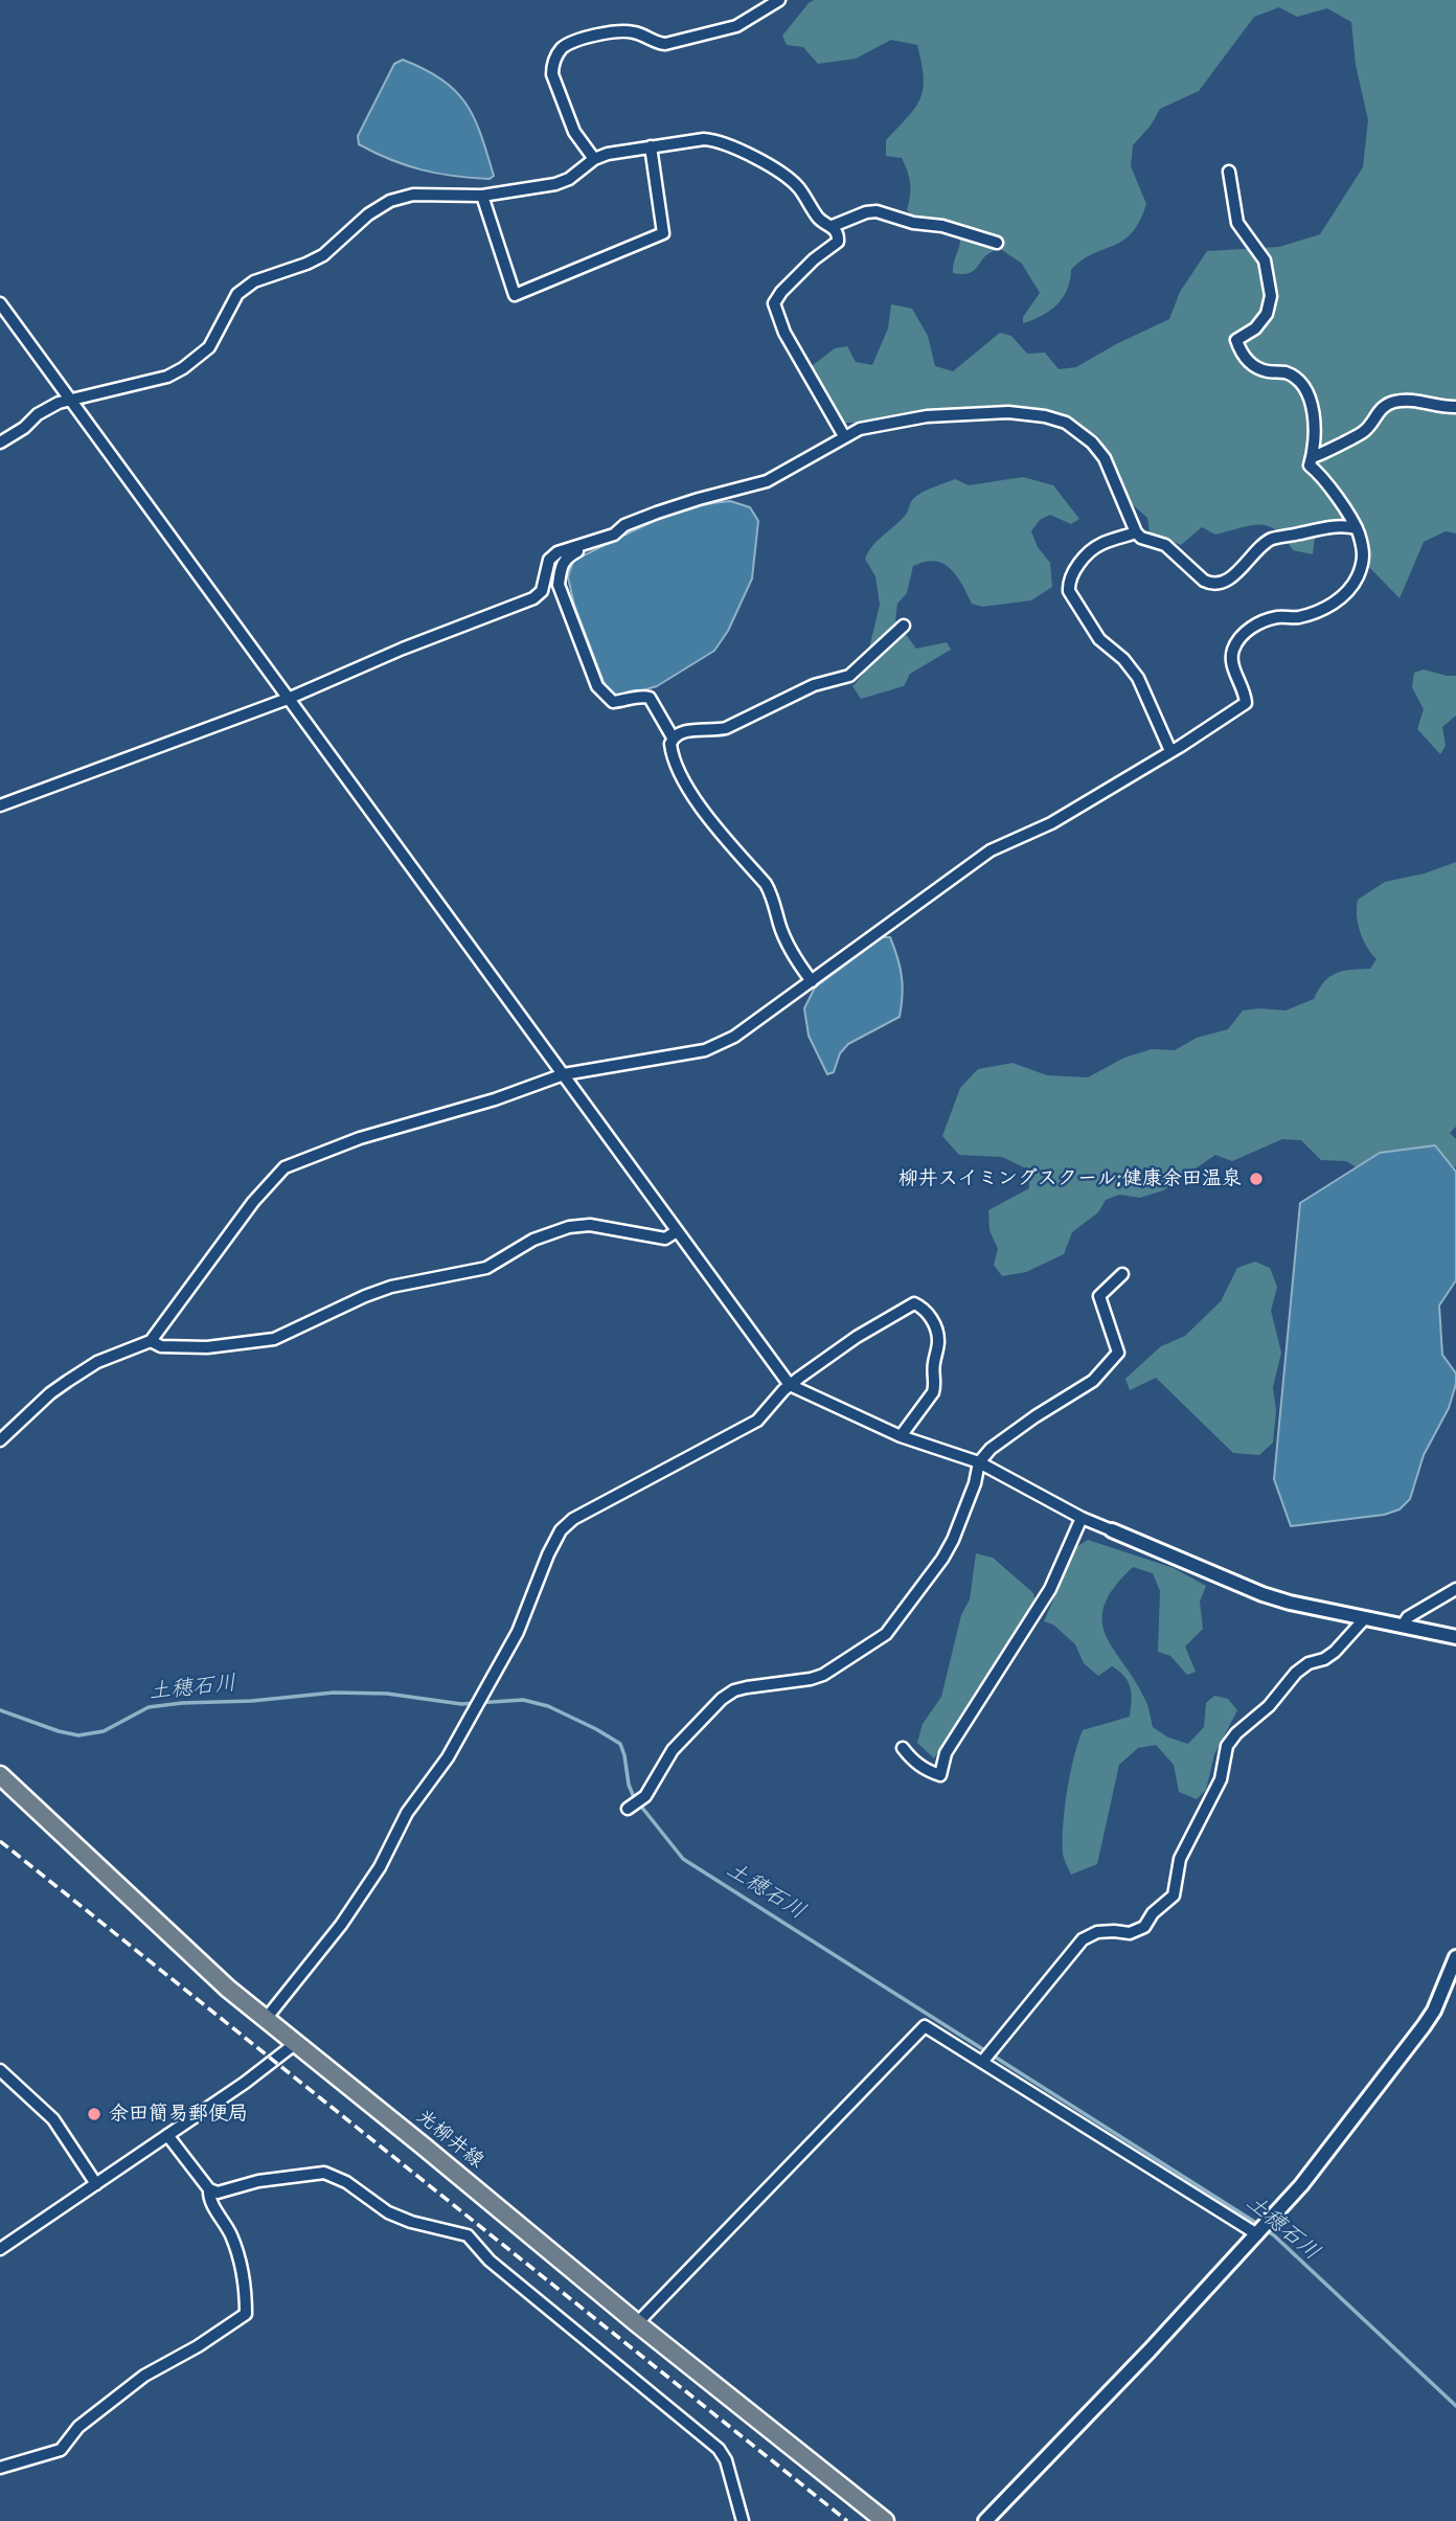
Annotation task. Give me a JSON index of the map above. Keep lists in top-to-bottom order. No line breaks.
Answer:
{"streets":{"main road":["光柳井線"]},"water":["土穂石川"],"places":["柳井スイミングスクール;健康余田温泉","余田簡易郵便局"]}
